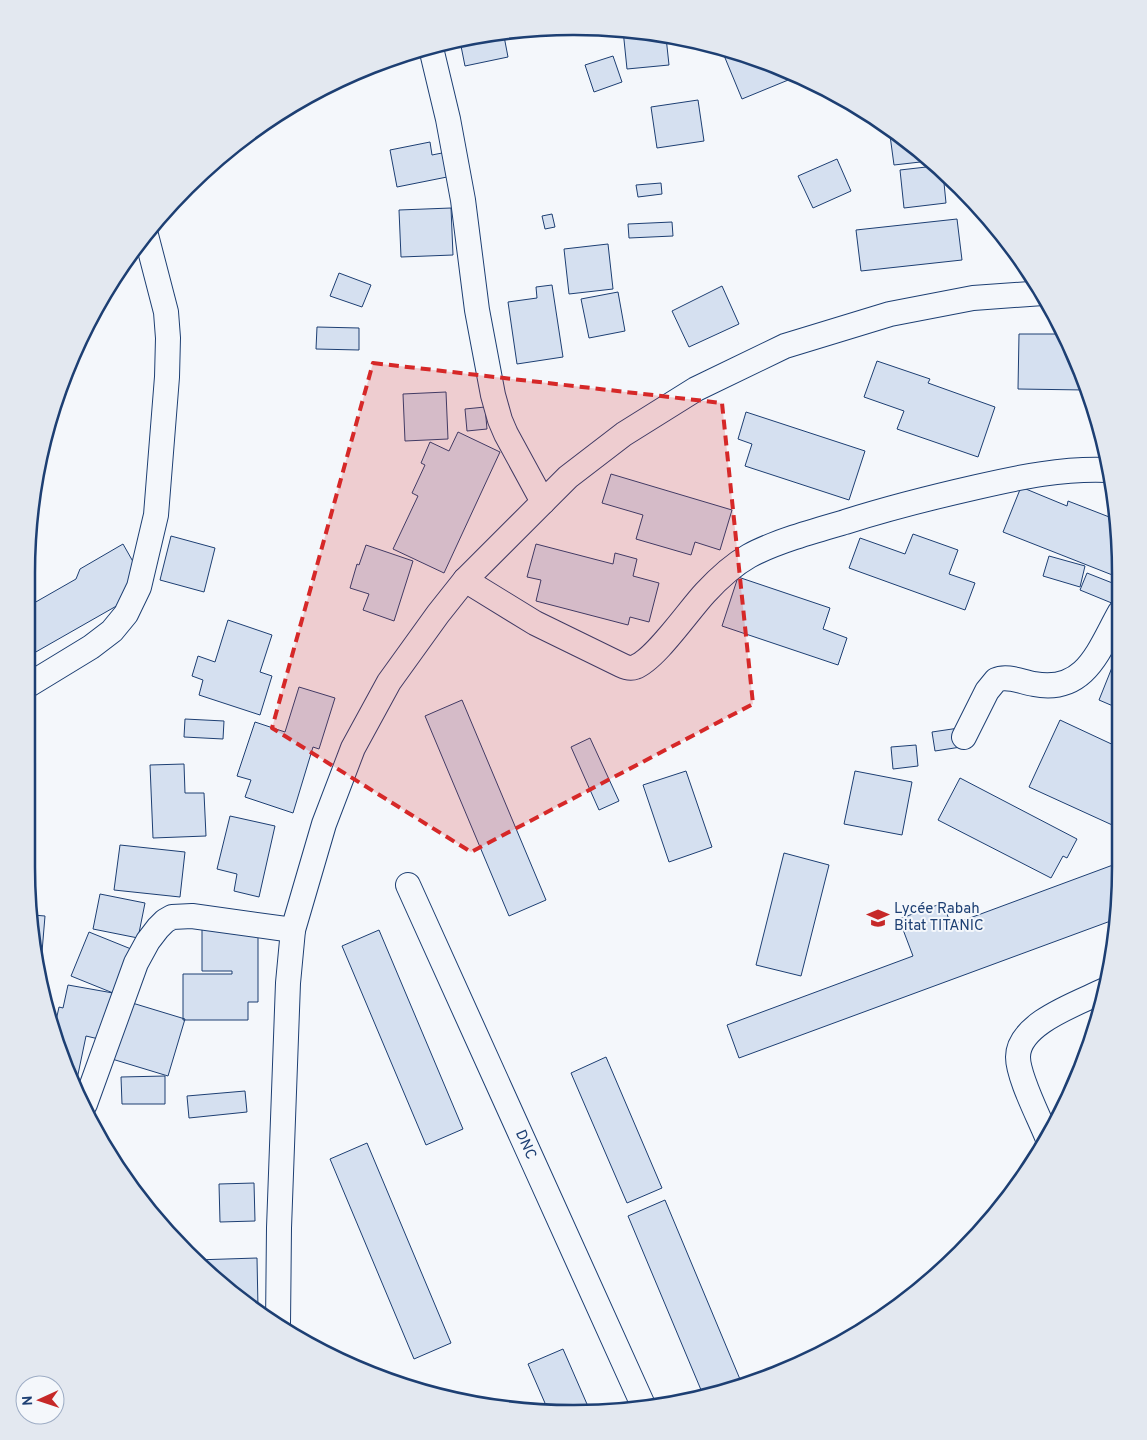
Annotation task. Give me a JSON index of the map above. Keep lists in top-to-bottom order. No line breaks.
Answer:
{"streets":{"street":["DNC"]},"places":{"school or university":["Lycée Rabah Bitat TITANIC"]},"north":"left"}
